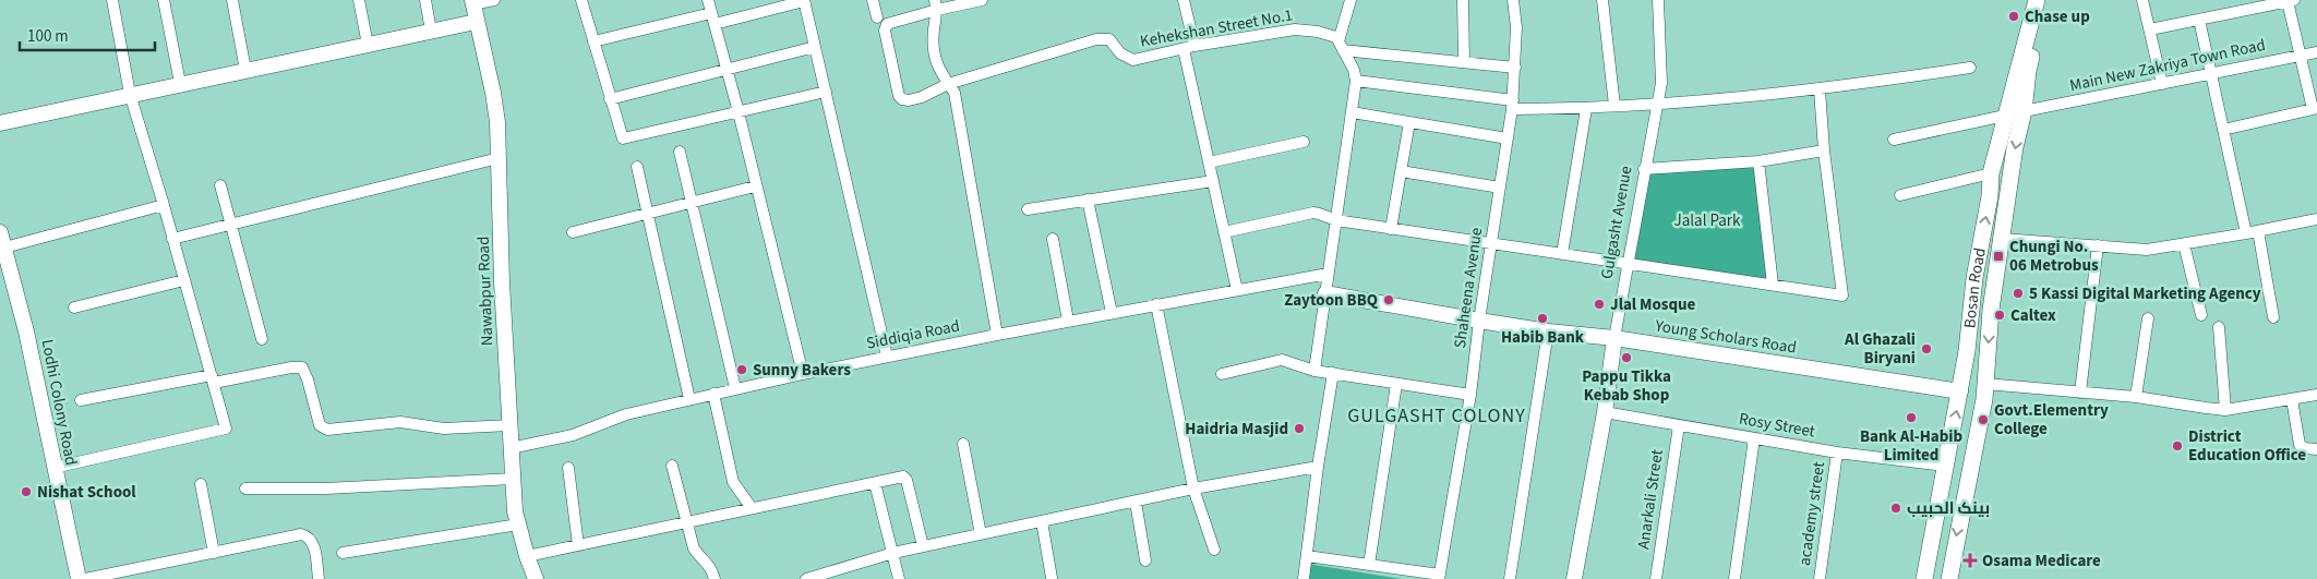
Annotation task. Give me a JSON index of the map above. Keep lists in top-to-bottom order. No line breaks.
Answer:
{"streets":{"main road":["Bosan Road"],"street":["Kehekshan Street No.1","Main New Zakriya Town Road","Gulgasht Avenue","Shaheena Avenue","Nawabpur Road","Siddiqia Road","Young Scholars Road","Lodhi Colony Road","Rosy Street","Anarkali Street","academy street"]},"crossings":[["Main New Zakriya Town Road","Bosan Road"],["Gulgasht Avenue","Young Scholars Road"],["Gulgasht Avenue","Rosy Street"],["Shaheena Avenue","Young Scholars Road"],["Bosan Road","Young Scholars Road"],["Bosan Road","Rosy Street"],["Nawabpur Road","Siddiqia Road"],["Rosy Street","Anarkali Street"],["Rosy Street","academy street"]],"districts":["GULGASHT COLONY"],"parks":["Jalal Park"],"places":{"other":["Chase up","5 Kassi Digital Marketing Agency","Zaytoon BBQ","Jlal Mosque","Caltex","Habib Bank","Al Ghazali Biryani","Pappu Tikka Kebab Shop","Sunny Bakers","Bank Al-Habib Limited","Govt.Elementry College","Haidria Masjid","District Education Office","Nishat School","بينک الحبيب"],"transit":["Chungi No. 06 Metrobus"],"health":["Osama Medicare"]},"scale_bar":"100 m"}
